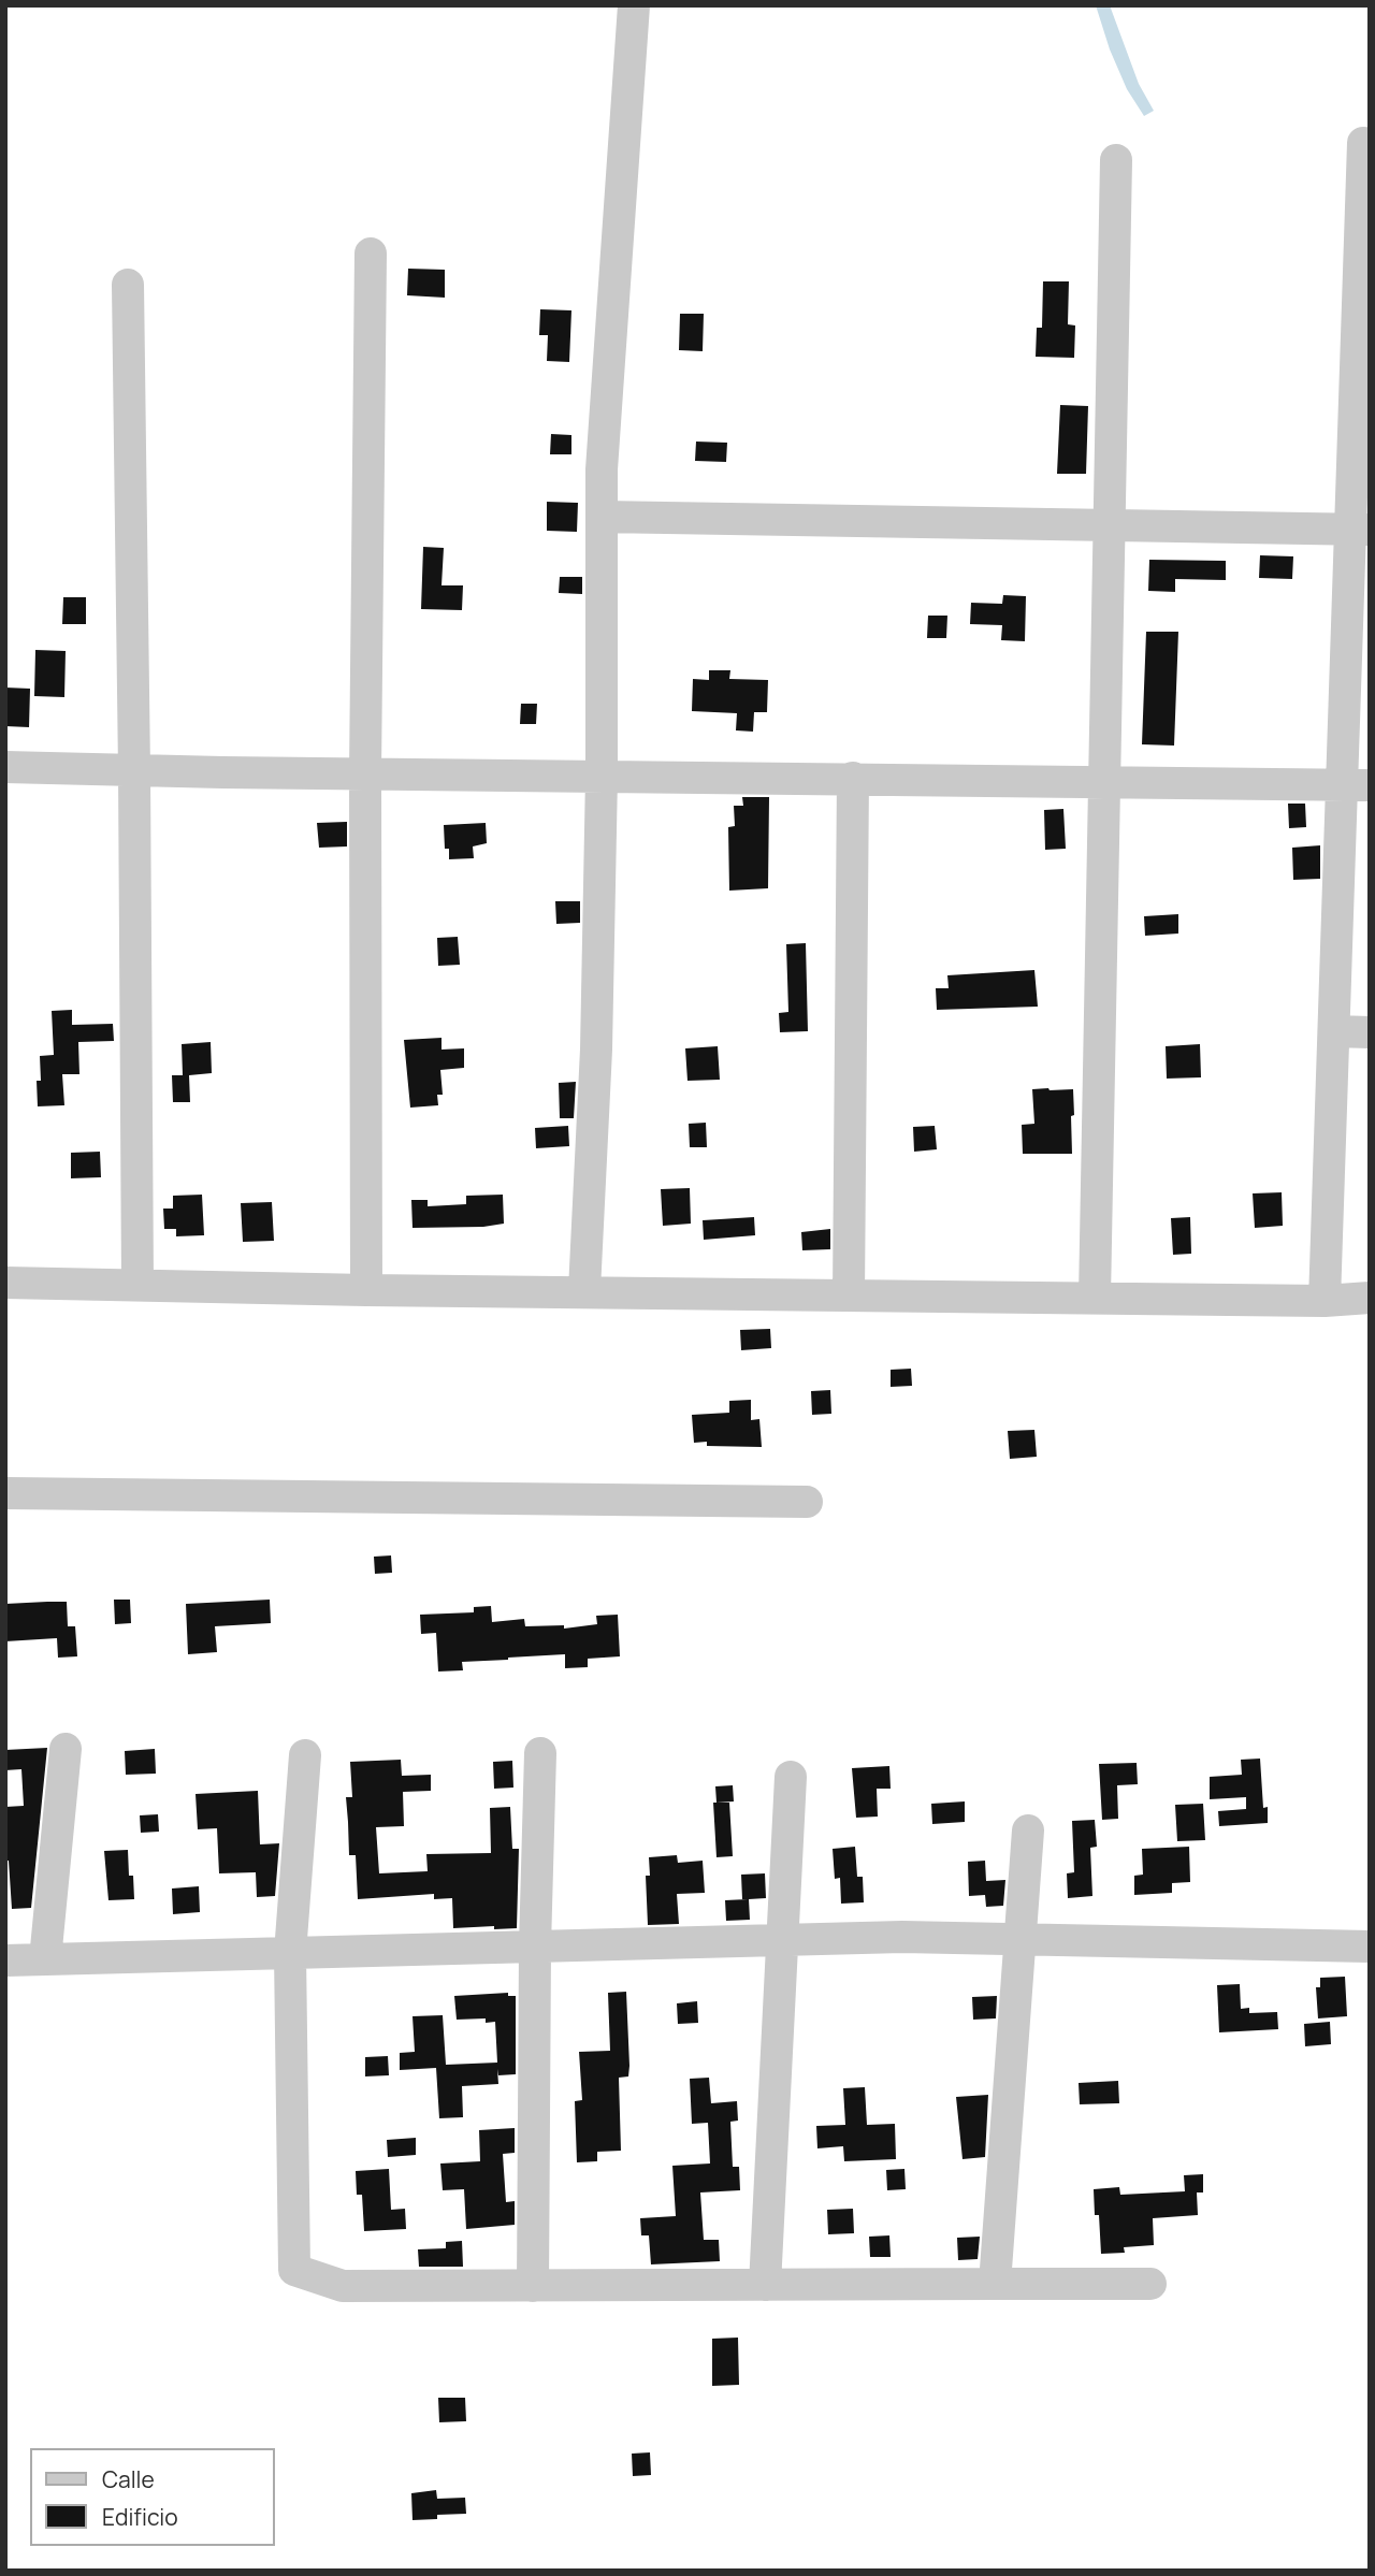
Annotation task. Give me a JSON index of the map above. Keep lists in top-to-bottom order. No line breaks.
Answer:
{"legend":["Calle","Edificio"]}
